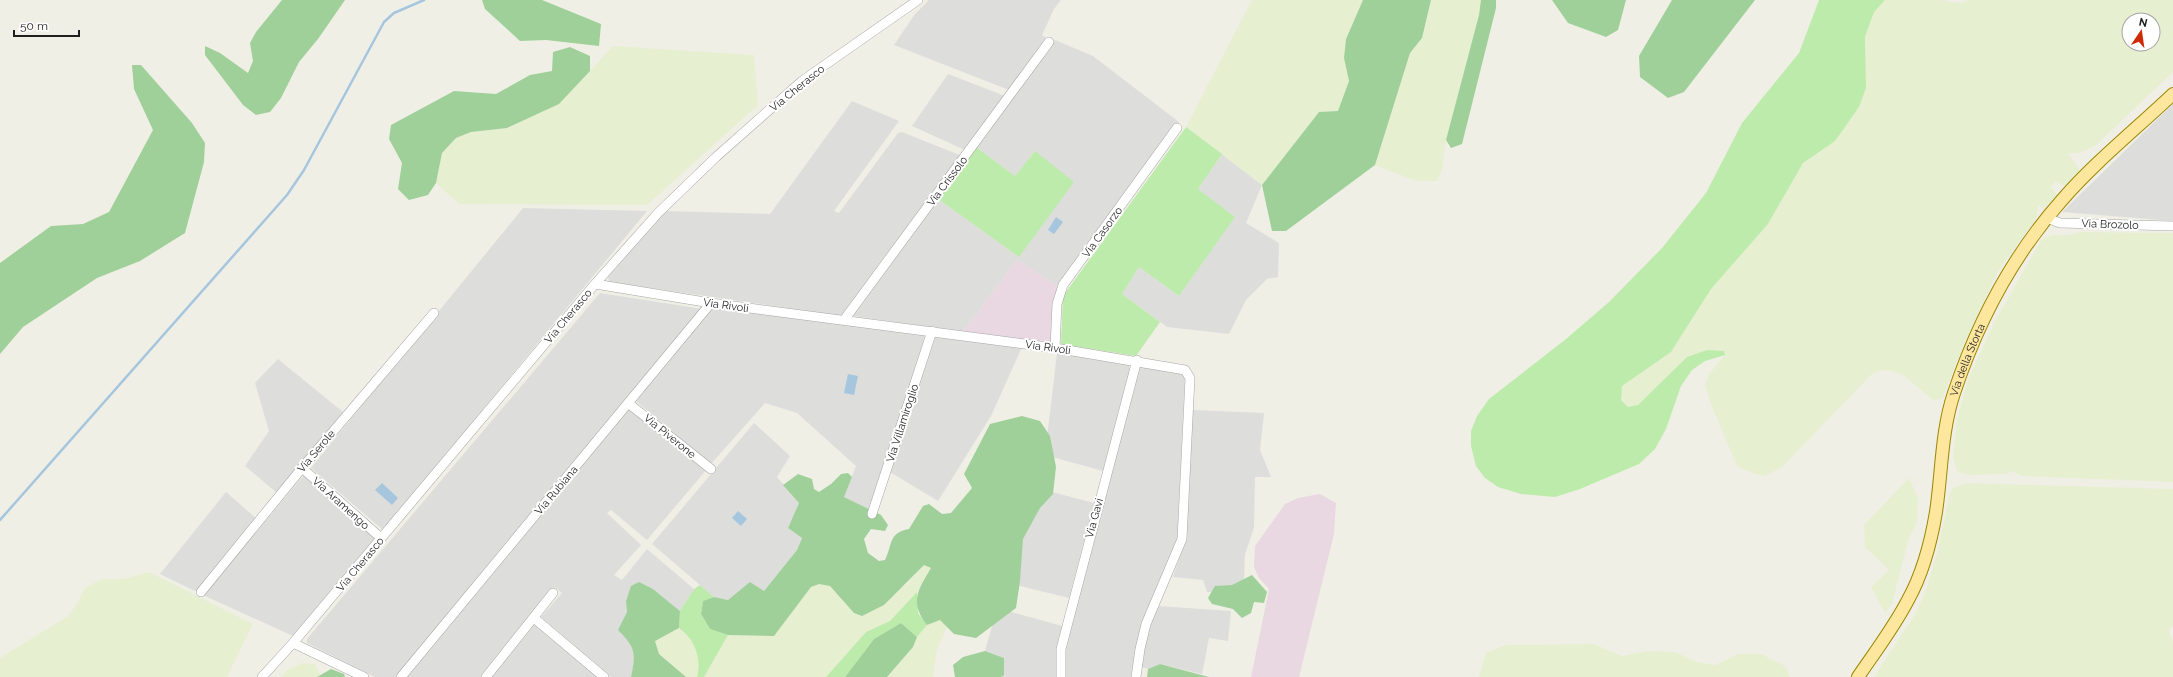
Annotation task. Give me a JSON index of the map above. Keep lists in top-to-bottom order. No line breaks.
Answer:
{"streets":{"main road":["Via della Storta"],"street":["Via Cherasco","Via Crissolo","Via Brozolo","Via Casorzo","Via Rivoli","Via Villamiroglio","Via Piverone","Via Serole","Via Rubiana","Via Aramengo","Via Gavi"]},"crossings":[["Via Cherasco","Via Rivoli"],["Via Cherasco","Via Aramengo"],["Via Crissolo","Via Rivoli"],["Via Brozolo","Via della Storta"],["Via Casorzo","Via Rivoli"],["Via Rivoli","Via Villamiroglio"],["Via Rivoli","Via Rubiana"],["Via Rivoli","Via Gavi"],["Via Piverone","Via Rubiana"],["Via Serole","Via Aramengo"]],"scale_bar":"50 m","north":"top"}
